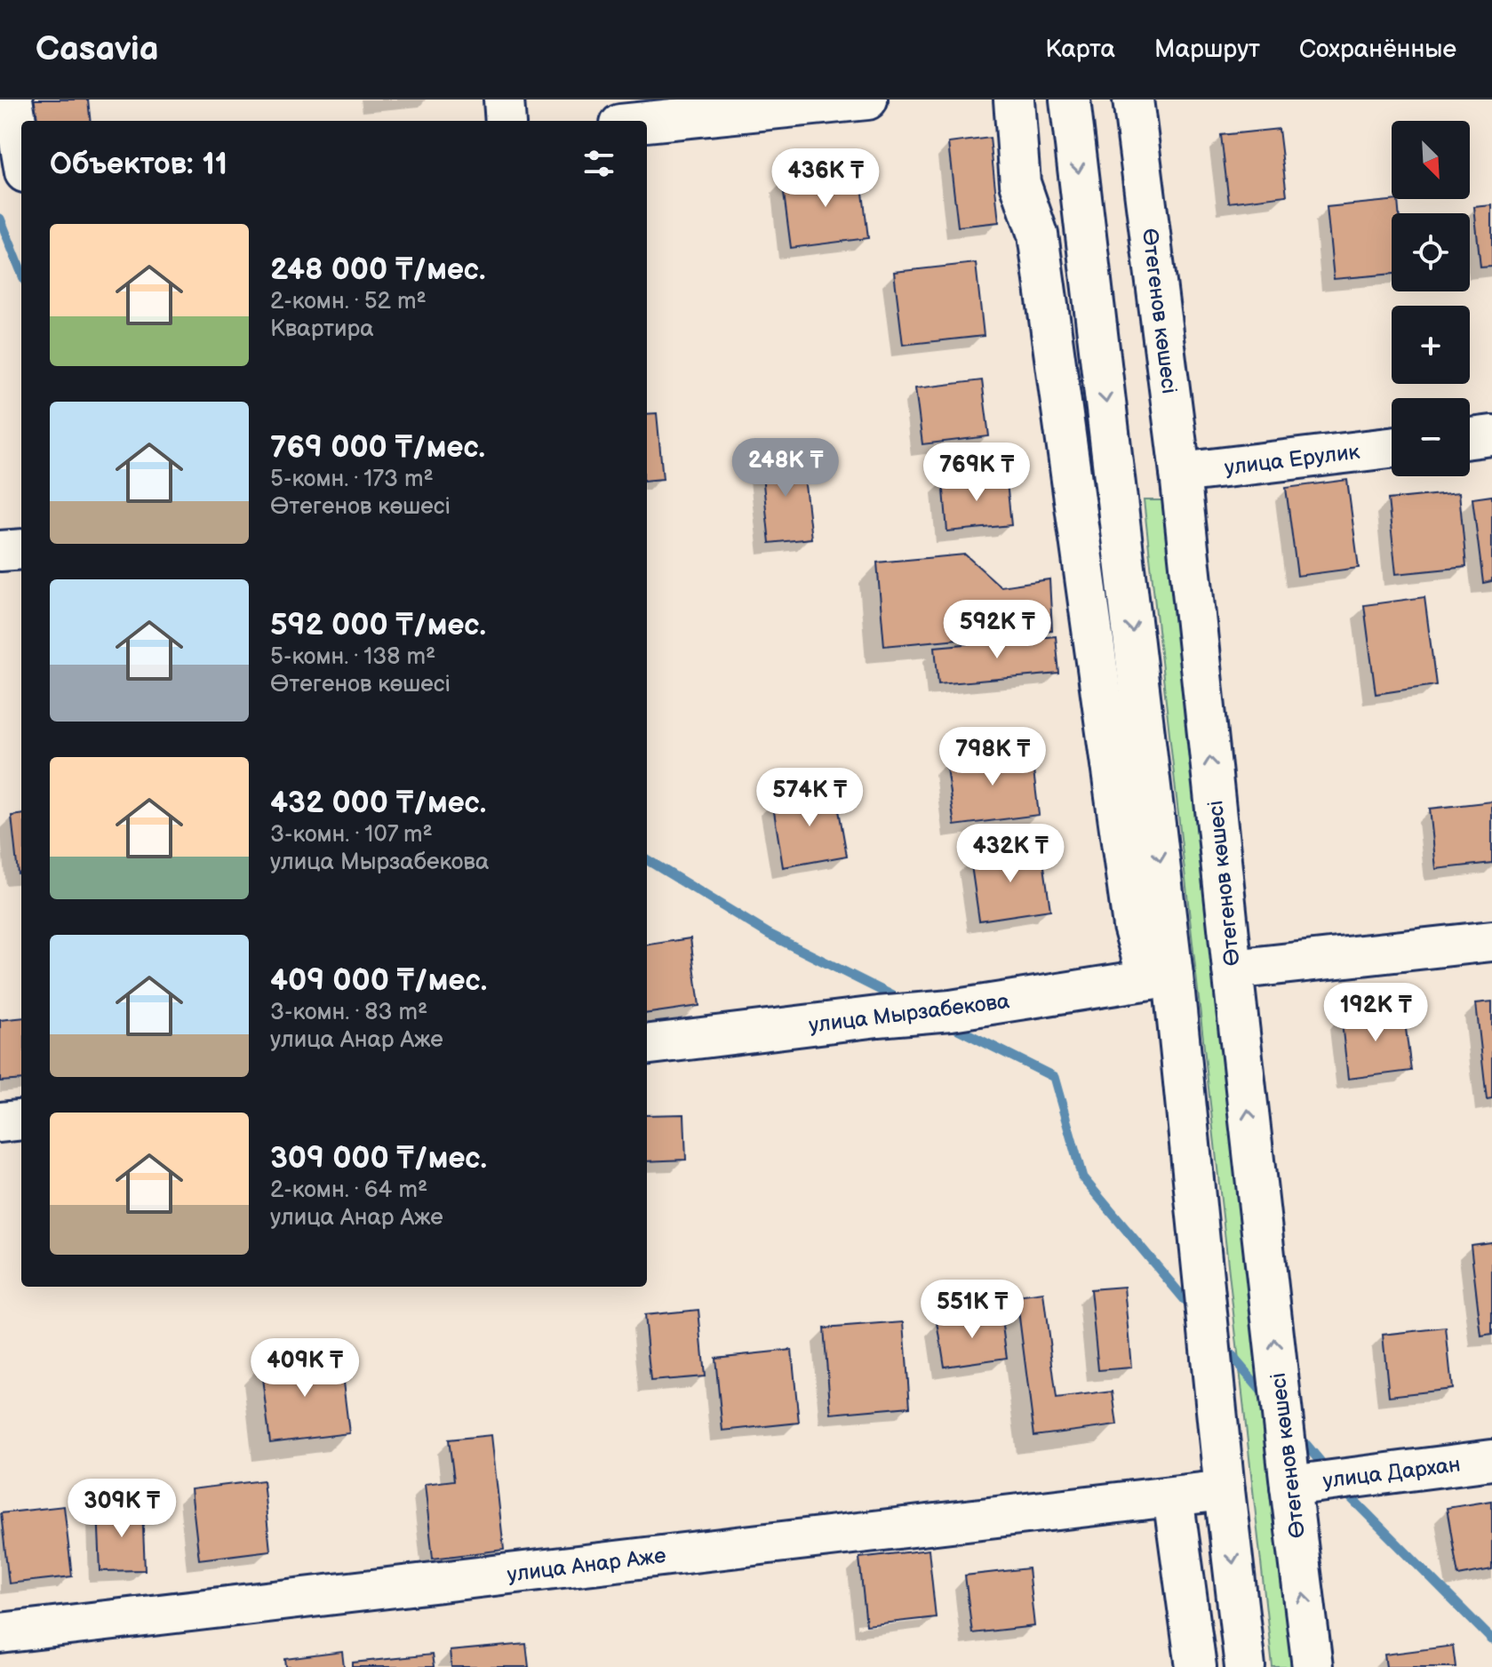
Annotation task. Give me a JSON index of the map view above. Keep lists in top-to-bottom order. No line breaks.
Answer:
{"streets":{"street":["Өтегенов көшесі","улица Ерулик","улица Мырзабекова","улица Дархан","улица Анар Аже"]},"crossings":[["Өтегенов көшесі","улица Ерулик"],["Өтегенов көшесі","улица Дархан"]],"north":"bottom right","page":{"header":"Casavia","nav":["Карта","Маршрут","Сохранённые"],"map_buttons":["+","−"],"heading":"Объектов: 11","price":["436K ₸","248K ₸","769K ₸","592K ₸","798K ₸","574K ₸","432K ₸","192K ₸","551K ₸","409K ₸","309K ₸"],"list":[{"name":"248 000 ₸/мес.","note":"2-комн. · 52 m² · Квартира"},{"name":"769 000 ₸/мес.","note":"5-комн. · 173 m² · Өтегенов көшесі"},{"name":"592 000 ₸/мес.","note":"5-комн. · 138 m² · Өтегенов көшесі"},{"name":"432 000 ₸/мес.","note":"3-комн. · 107 m² · улица Мырзабекова"},{"name":"409 000 ₸/мес.","note":"3-комн. · 83 m² · улица Анар Аже"},{"name":"309 000 ₸/мес.","note":"2-комн. · 64 m² · улица Анар Аже"}]}}
